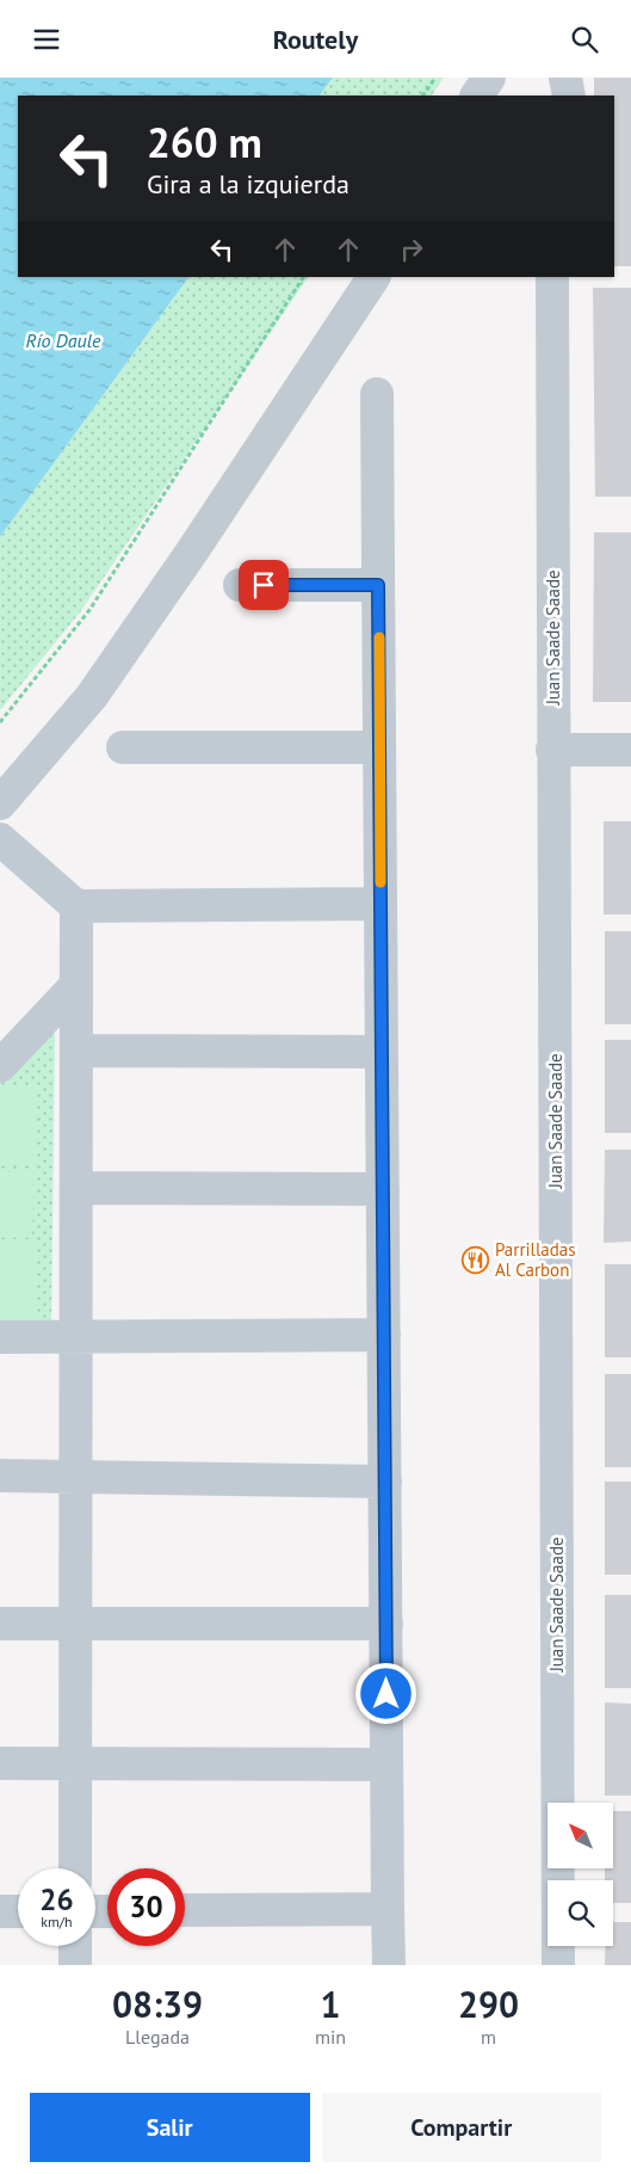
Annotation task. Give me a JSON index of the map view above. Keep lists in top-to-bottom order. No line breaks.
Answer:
{"streets":{"street":["Juan Saade Saade"]},"water":["Río Daule"],"places":{"restaurant":["Parrilladas Al Carbon"]},"north":"top left","page":{"header":"Routely","turn":["260 m","Gira a la izquierda"],"speed":"26 km/h","limit":"30","eta":["08:39","Llegada","1","min","290","m"],"buttons":["Salir","Compartir"]}}
